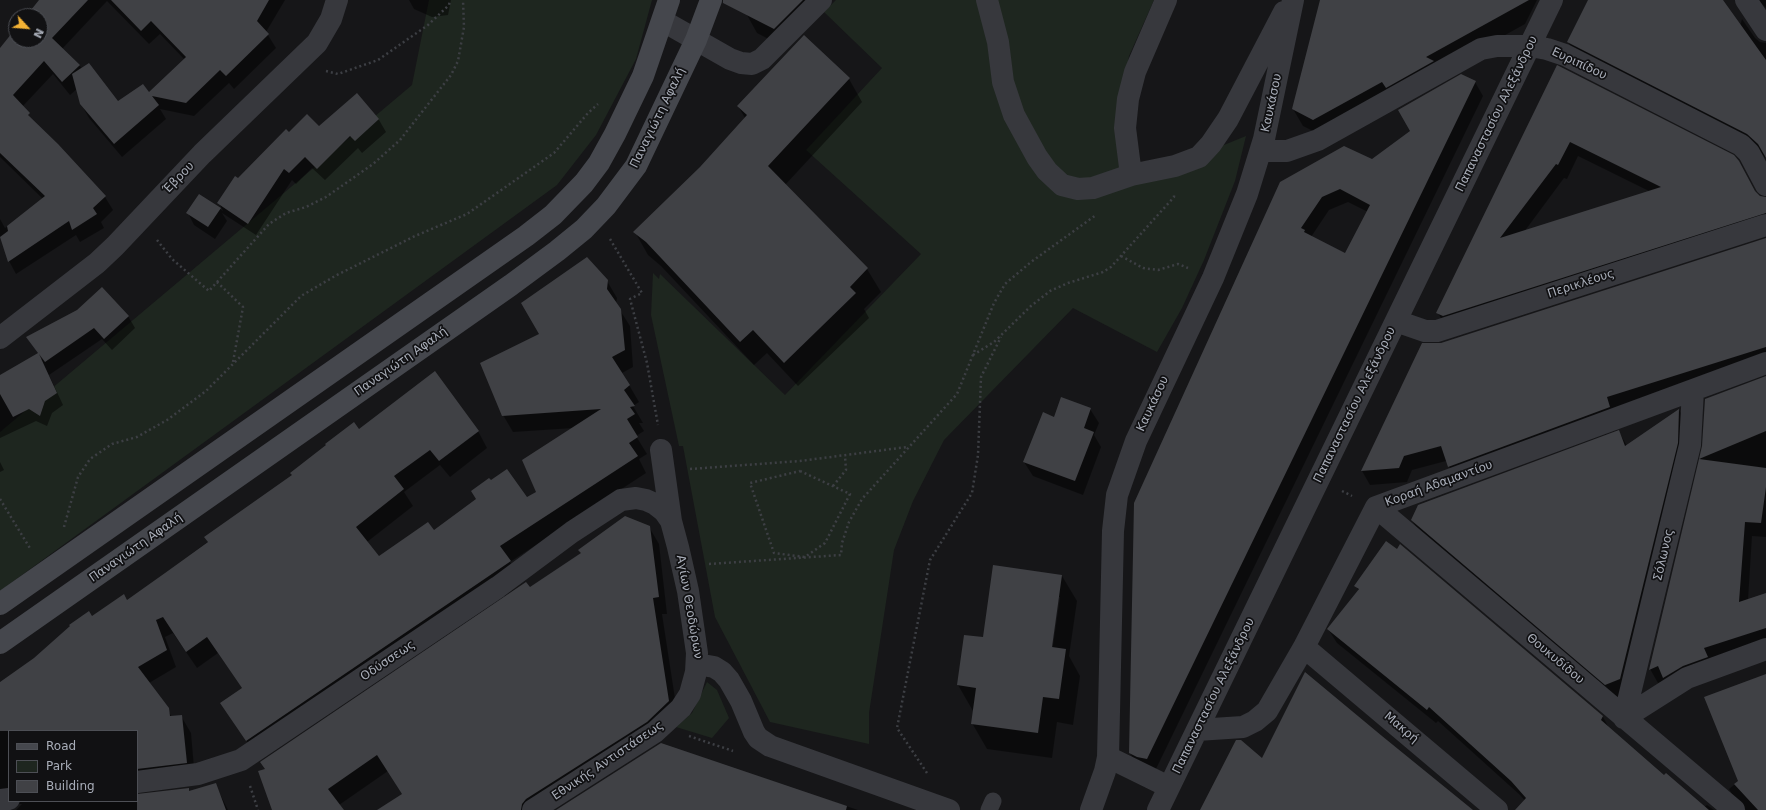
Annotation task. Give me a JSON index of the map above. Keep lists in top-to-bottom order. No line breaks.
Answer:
{"streets":{"street":["Ευριπίδου","Καυκάσου","Παπαναστασίου Αλεξάνδρου","Παναγιώτη Αφαλή","Έβρου","Περικλέους","Κοραή Αδαμαντίου","Σόλωνος","Αγίων Θεοδώρων","Θουκυδίδου","Οδύσσεως","Μακρή","Εθνικής Αντιστάσεως"]},"crossings":[["Ευριπίδου","Καυκάσου"],["Ευριπίδου","Παπαναστασίου Αλεξάνδρου"],["Παπαναστασίου Αλεξάνδρου","Περικλέους"],["Παπαναστασίου Αλεξάνδρου","Κοραή Αδαμαντίου"],["Κοραή Αδαμαντίου","Σόλωνος"],["Κοραή Αδαμαντίου","Θουκυδίδου"],["Κοραή Αδαμαντίου","Μακρή"],["Σόλωνος","Θουκυδίδου"],["Αγίων Θεοδώρων","Οδύσσεως"],["Αγίων Θεοδώρων","Εθνικής Αντιστάσεως"]],"legend":["Road","Park","Building"],"north":"bottom right"}
